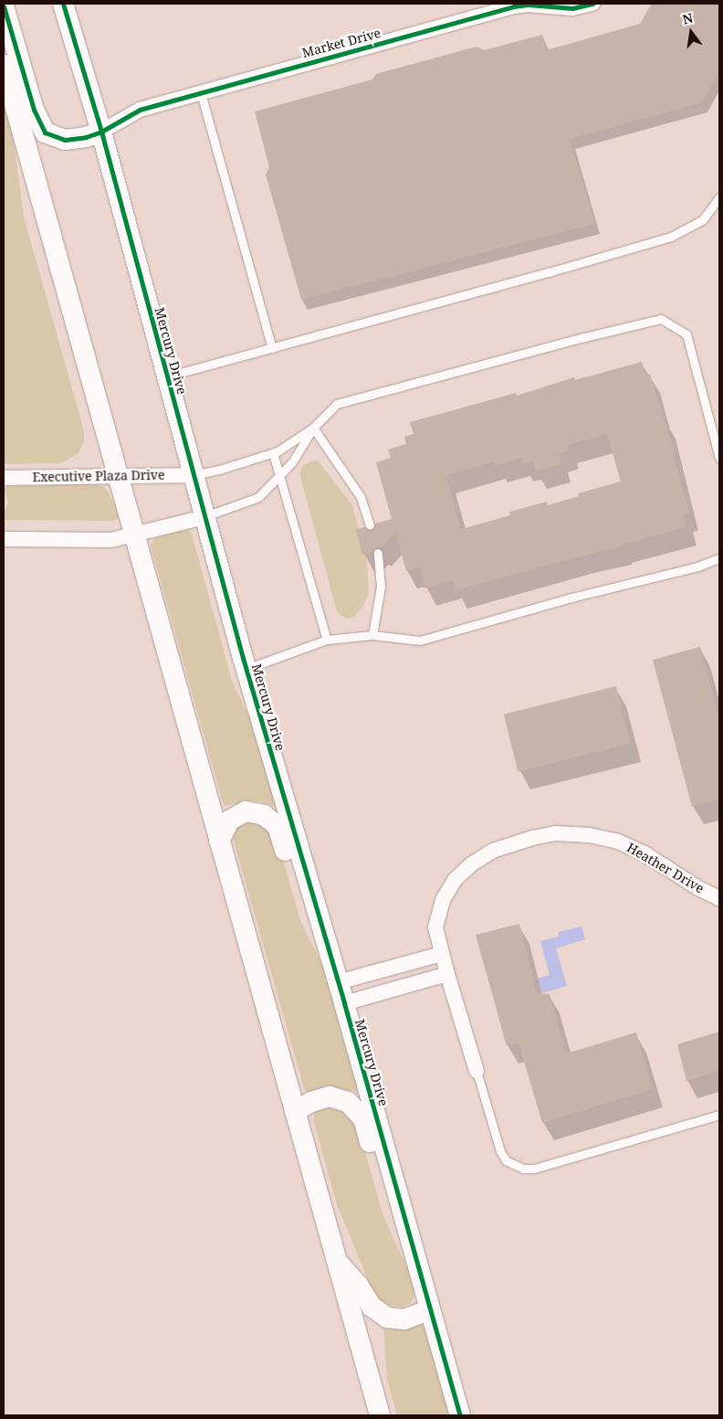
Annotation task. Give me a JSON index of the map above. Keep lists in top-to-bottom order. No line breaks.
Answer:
{"streets":{"street":["Market Drive","Mercury Drive","Executive Plaza Drive","Heather Drive"]},"crossings":[["Market Drive","Mercury Drive"],["Mercury Drive","Executive Plaza Drive"]],"north":"top"}
